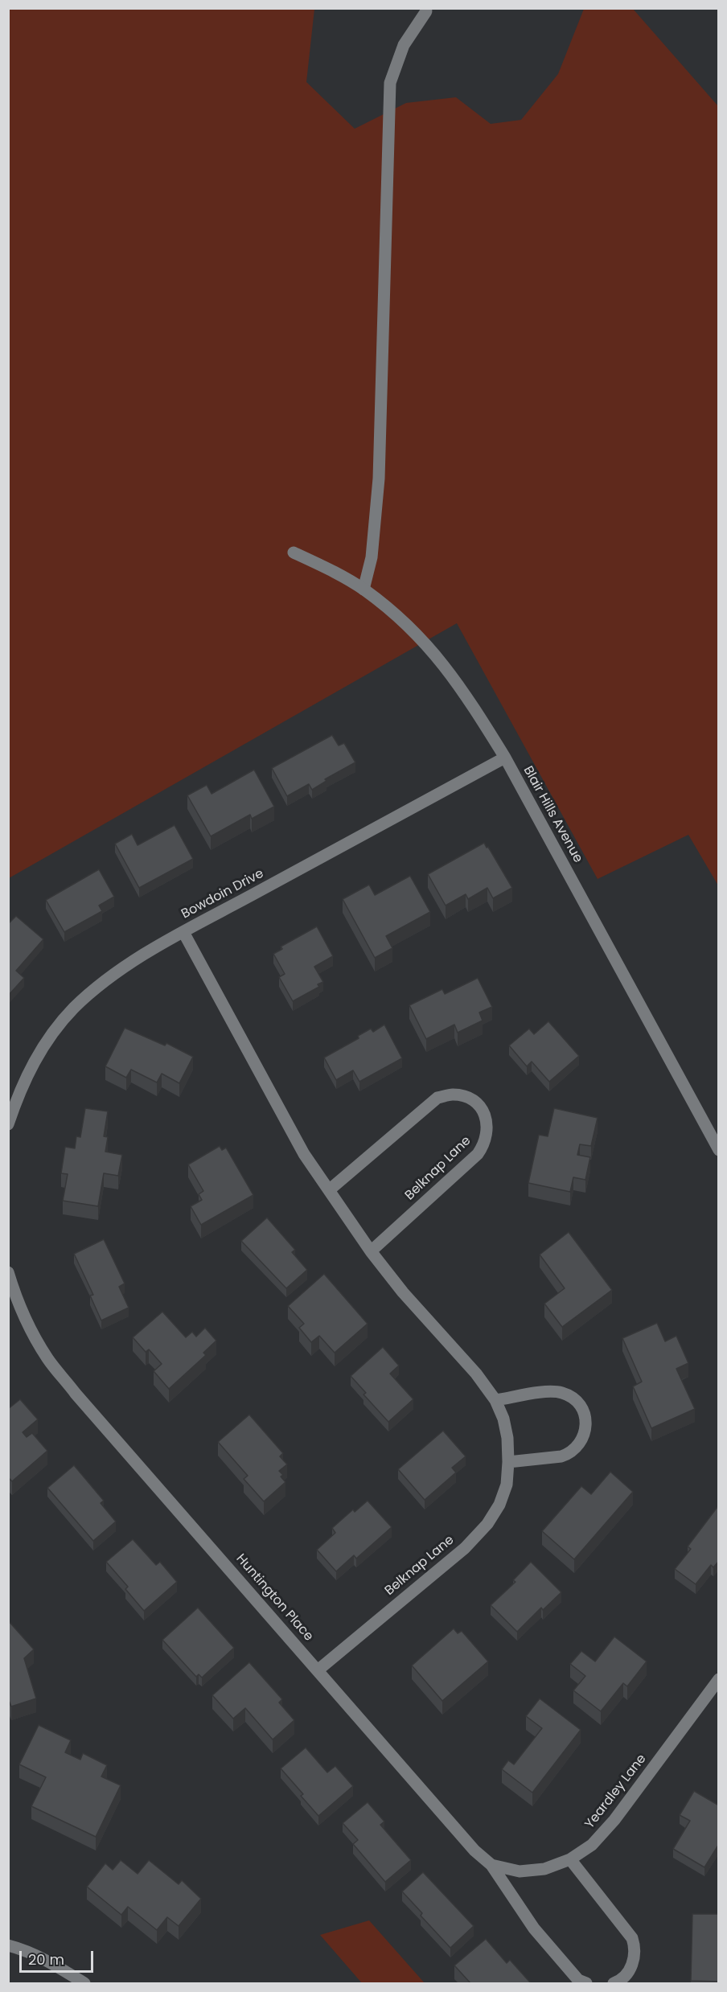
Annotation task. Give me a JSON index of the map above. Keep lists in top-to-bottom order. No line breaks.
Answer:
{"streets":{"street":["Blair Hills Avenue","Bowdoin Drive","Belknap Lane","Huntington Place","Yeardley Lane"]},"crossings":[["Blair Hills Avenue","Bowdoin Drive"],["Bowdoin Drive","Belknap Lane"],["Belknap Lane","Huntington Place"],["Huntington Place","Yeardley Lane"]],"scale_bar":"20 m"}
